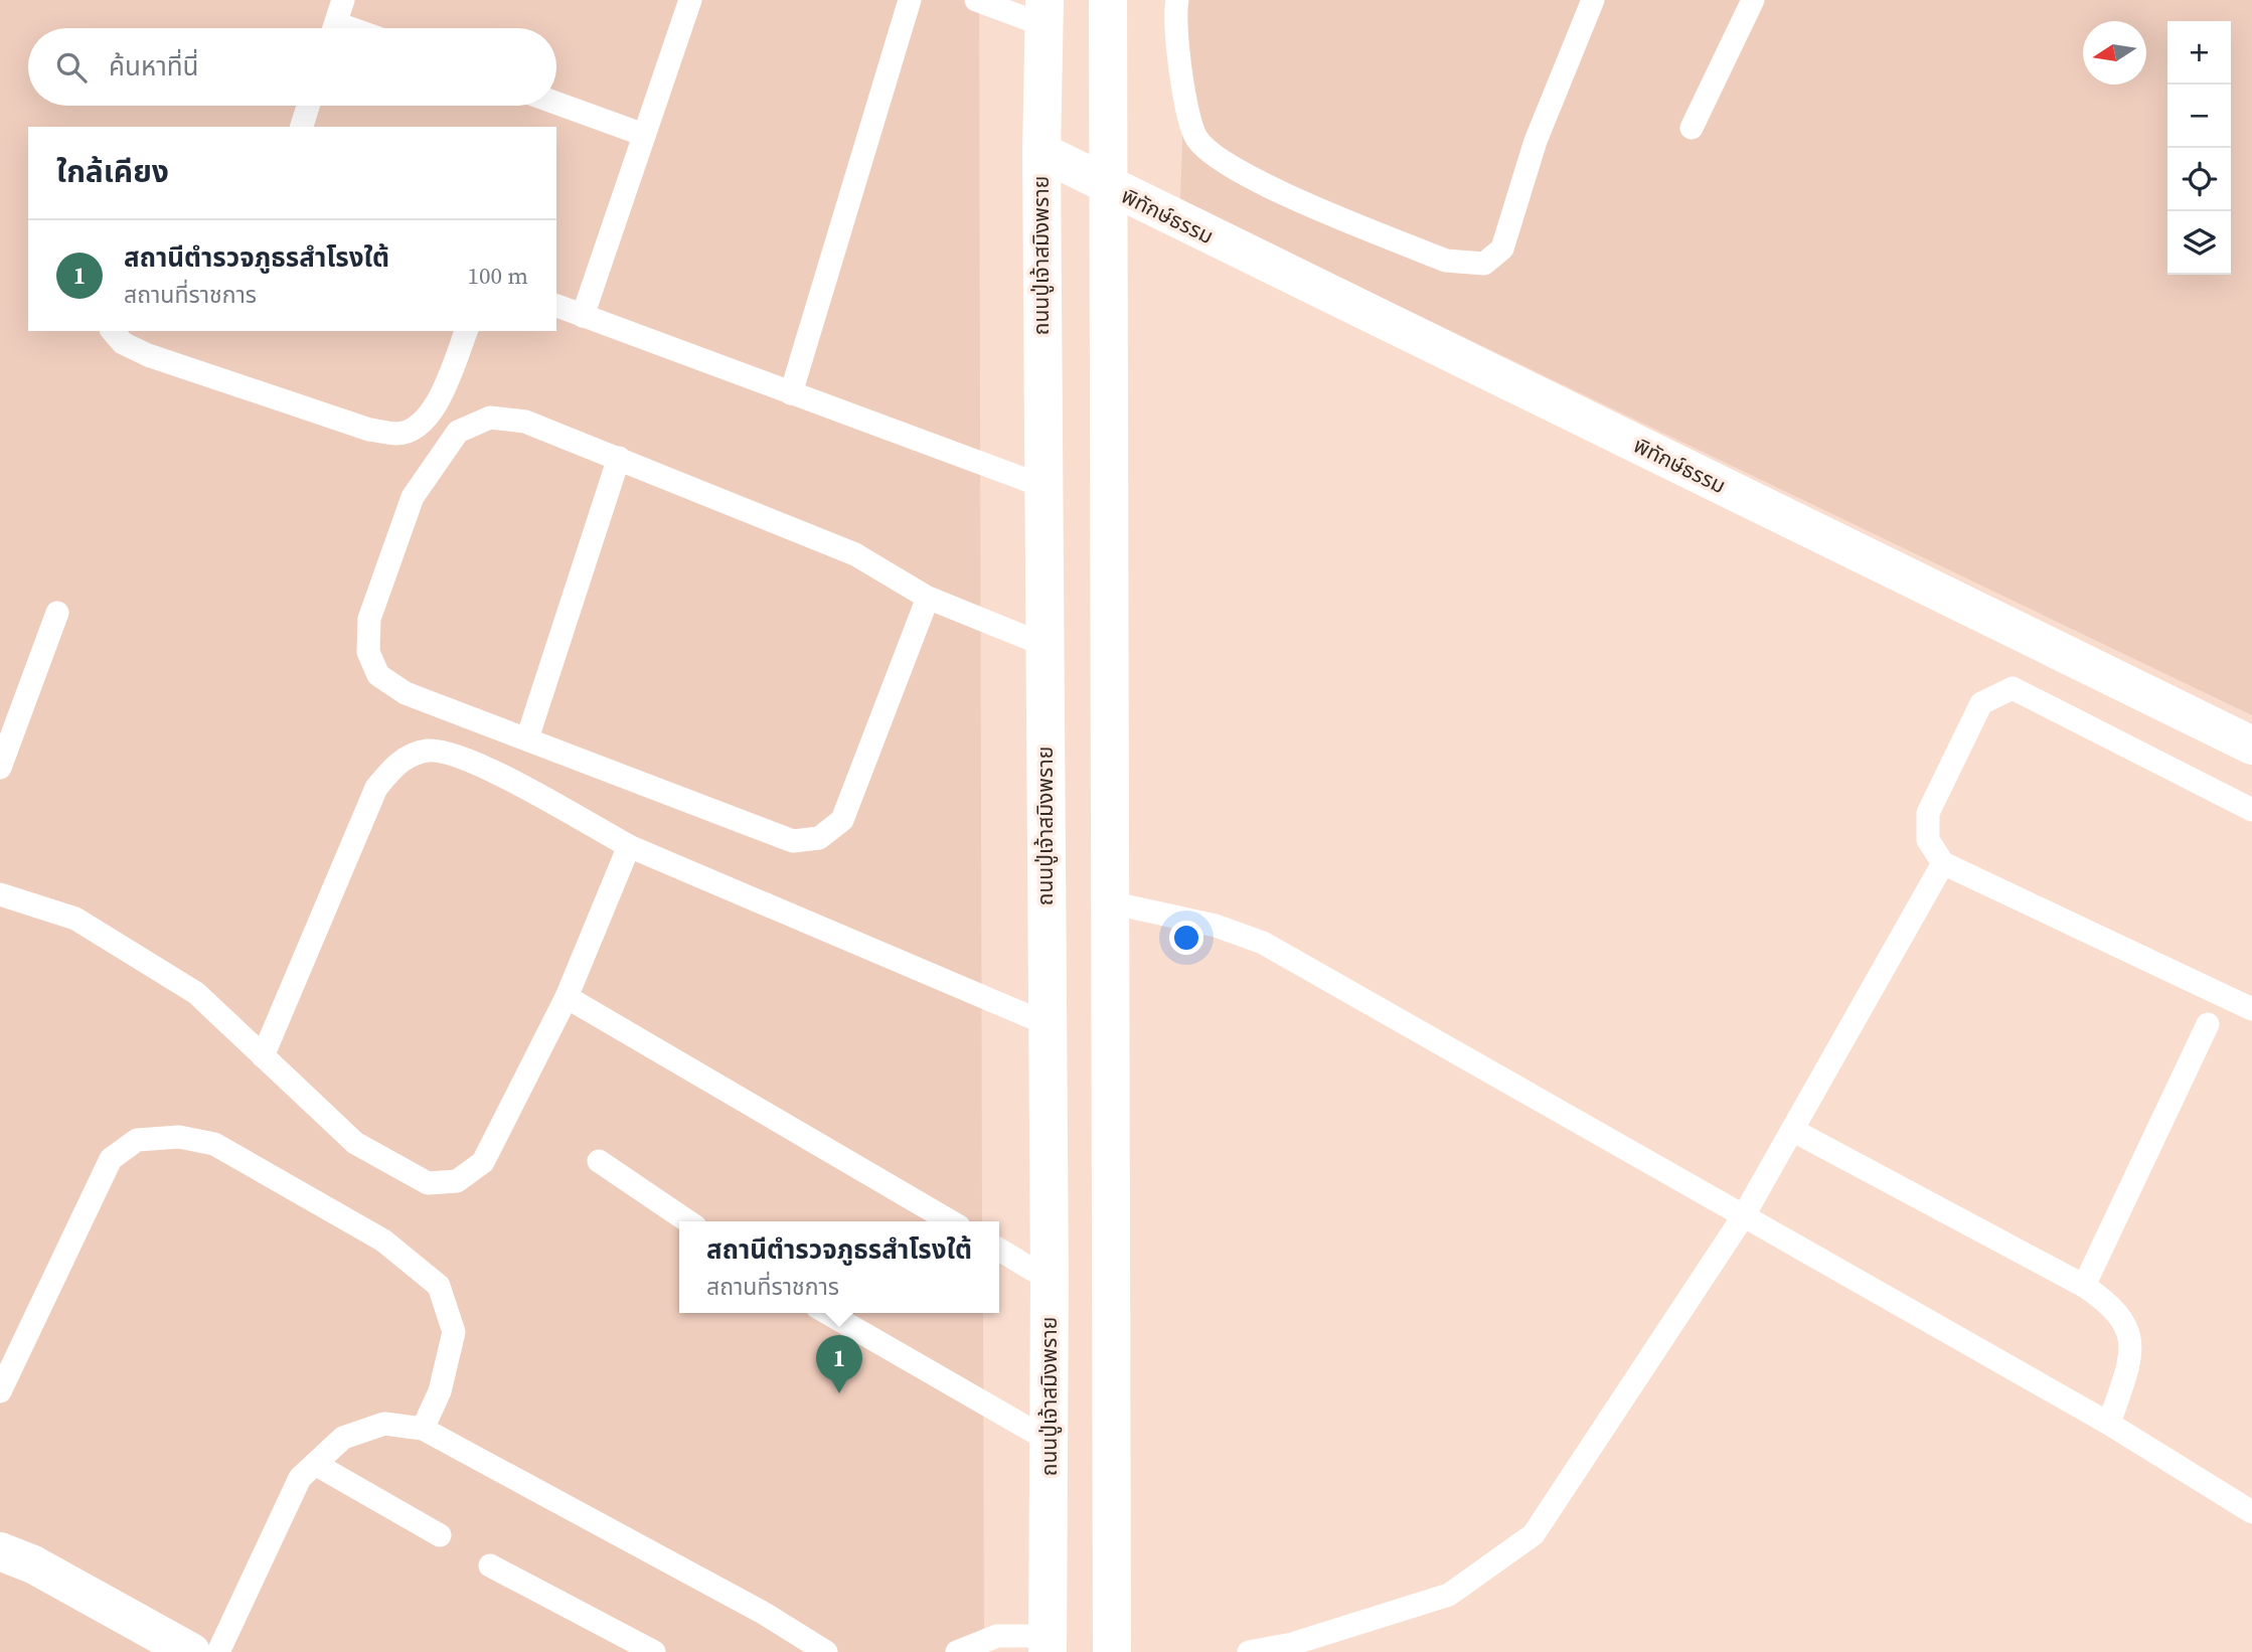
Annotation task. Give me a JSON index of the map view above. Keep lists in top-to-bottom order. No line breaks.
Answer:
{"streets":{"main road":["พิทักษ์ธรรม","ถนนปู่เจ้าสมิงพราย"]},"crossings":[["พิทักษ์ธรรม","ถนนปู่เจ้าสมิงพราย"]],"north":"left","page":{"map_buttons":["+","−"],"search":"ค้นหาที่นี่","heading":"ใกล้เคียง","list":[{"mark":"1","name":"สถานีตำรวจภูธรสำโรงใต้","note":"สถานที่ราชการ","value":"100 m"}],"popup":["สถานีตำรวจภูธรสำโรงใต้","สถานที่ราชการ"],"pins":"1"}}
